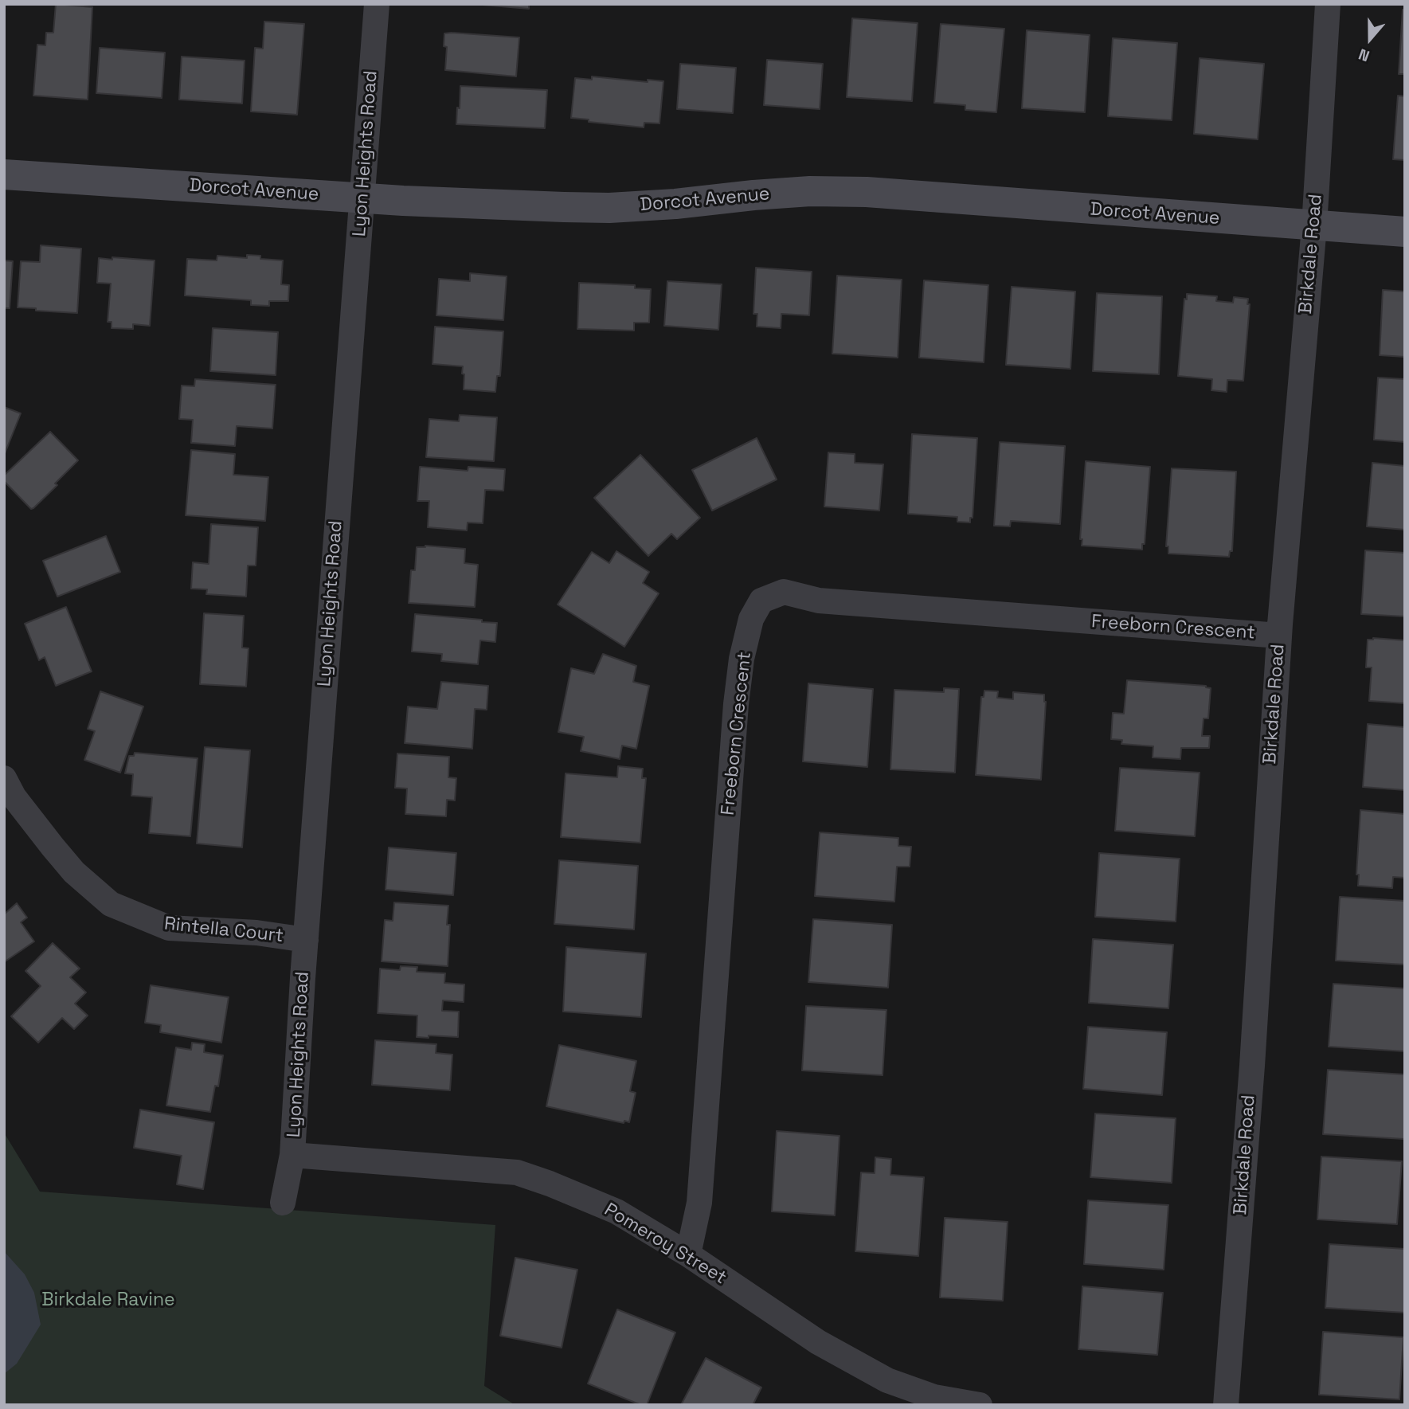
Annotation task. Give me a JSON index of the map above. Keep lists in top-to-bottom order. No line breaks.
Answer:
{"streets":{"street":["Lyon Heights Road","Dorcot Avenue","Birkdale Road","Freeborn Crescent","Rintella Court","Pomeroy Street"]},"crossings":[["Lyon Heights Road","Dorcot Avenue"],["Lyon Heights Road","Rintella Court"],["Lyon Heights Road","Pomeroy Street"],["Dorcot Avenue","Birkdale Road"],["Birkdale Road","Freeborn Crescent"],["Freeborn Crescent","Pomeroy Street"]],"parks":["Birkdale Ravine"],"north":"bottom"}
